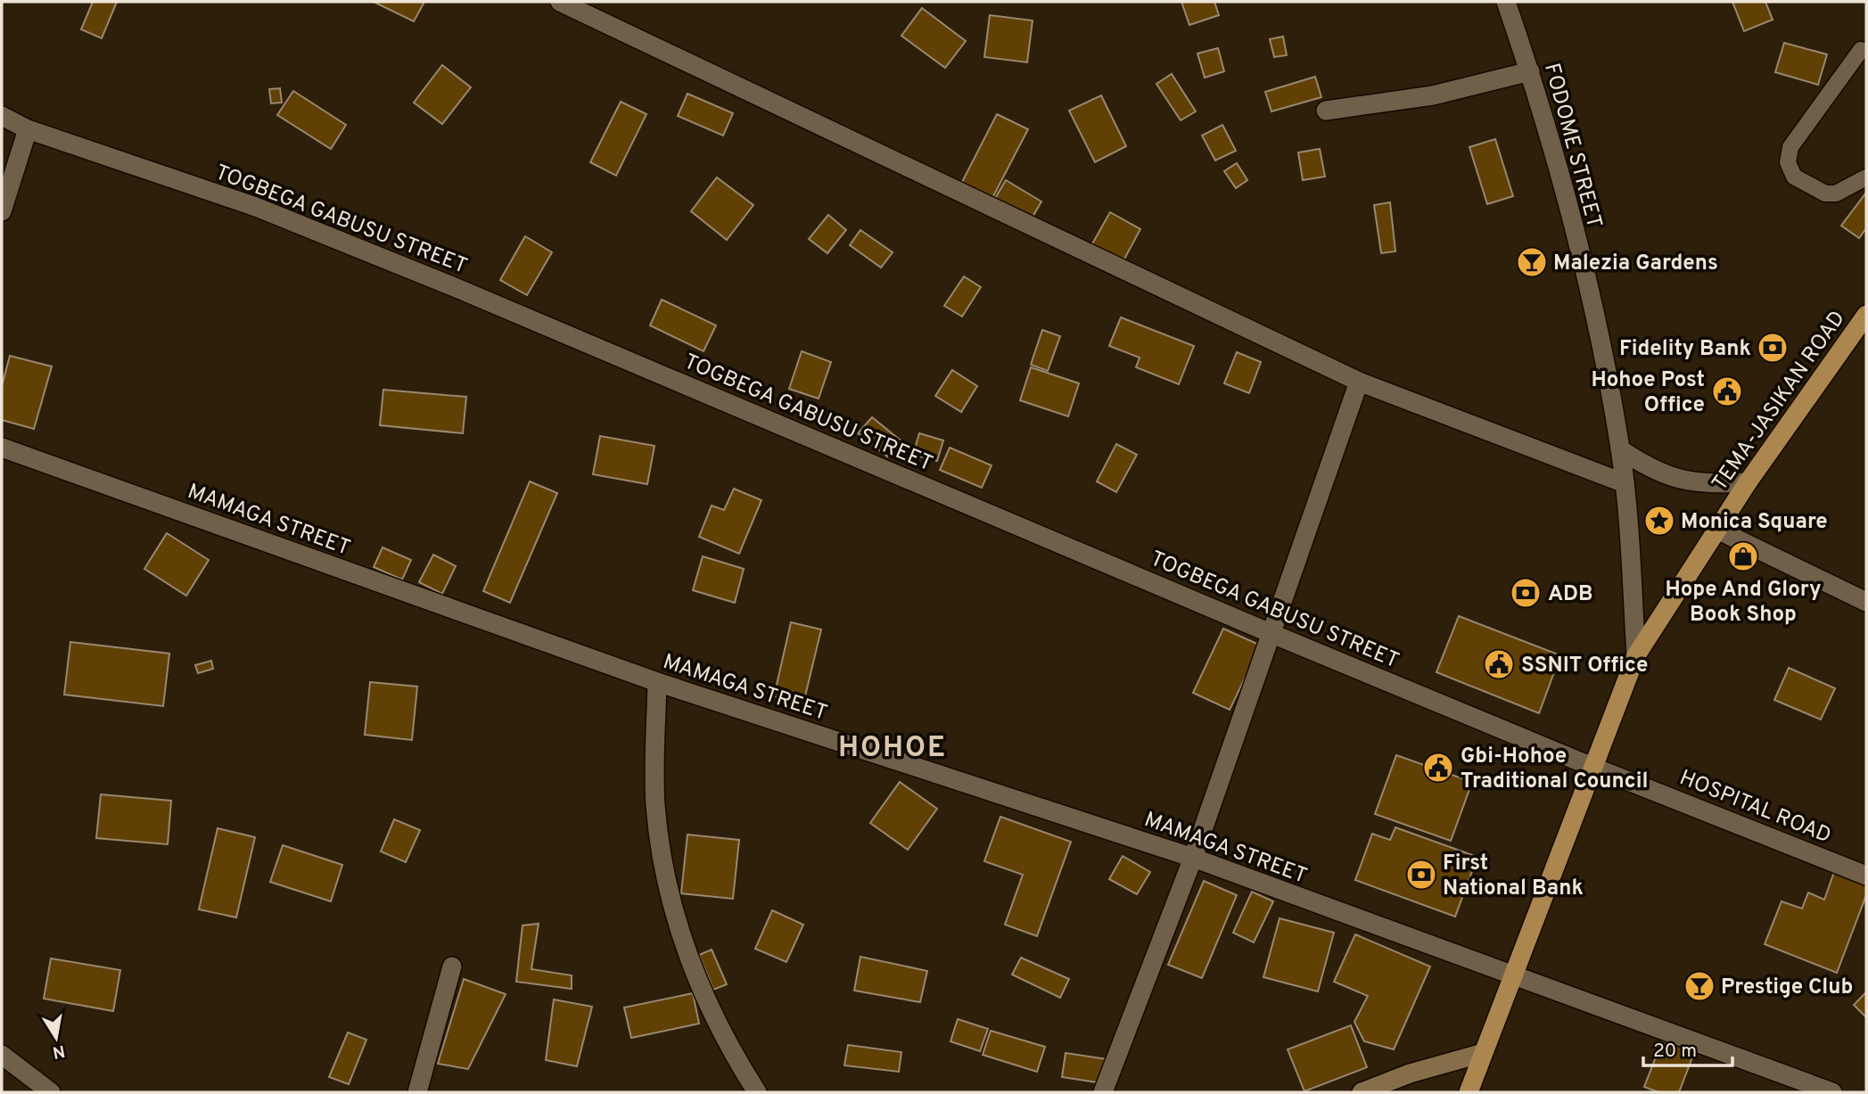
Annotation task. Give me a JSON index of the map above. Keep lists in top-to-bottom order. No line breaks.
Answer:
{"streets":{"highway":["TEMA-JASIKAN ROAD"],"street":["FODOME STREET","TOGBEGA GABUSU STREET","MAMAGA STREET","HOSPITAL ROAD"]},"crossings":[["FODOME STREET","TEMA-JASIKAN ROAD"],["TOGBEGA GABUSU STREET","TEMA-JASIKAN ROAD"],["TOGBEGA GABUSU STREET","HOSPITAL ROAD"],["TEMA-JASIKAN ROAD","MAMAGA STREET"],["TEMA-JASIKAN ROAD","HOSPITAL ROAD"]],"districts":["HOHOE"],"places":{"bar":["Malezia Gardens","Prestige Club"],"bank":["Fidelity Bank","ADB","First National Bank"],"public building":["Hohoe Post Office","SSNIT Office","Gbi-Hohoe Traditional Council"],"place":["Monica Square"],"shop":["Hope And Glory Book Shop"]},"scale_bar":"20 m","north":"bottom"}
